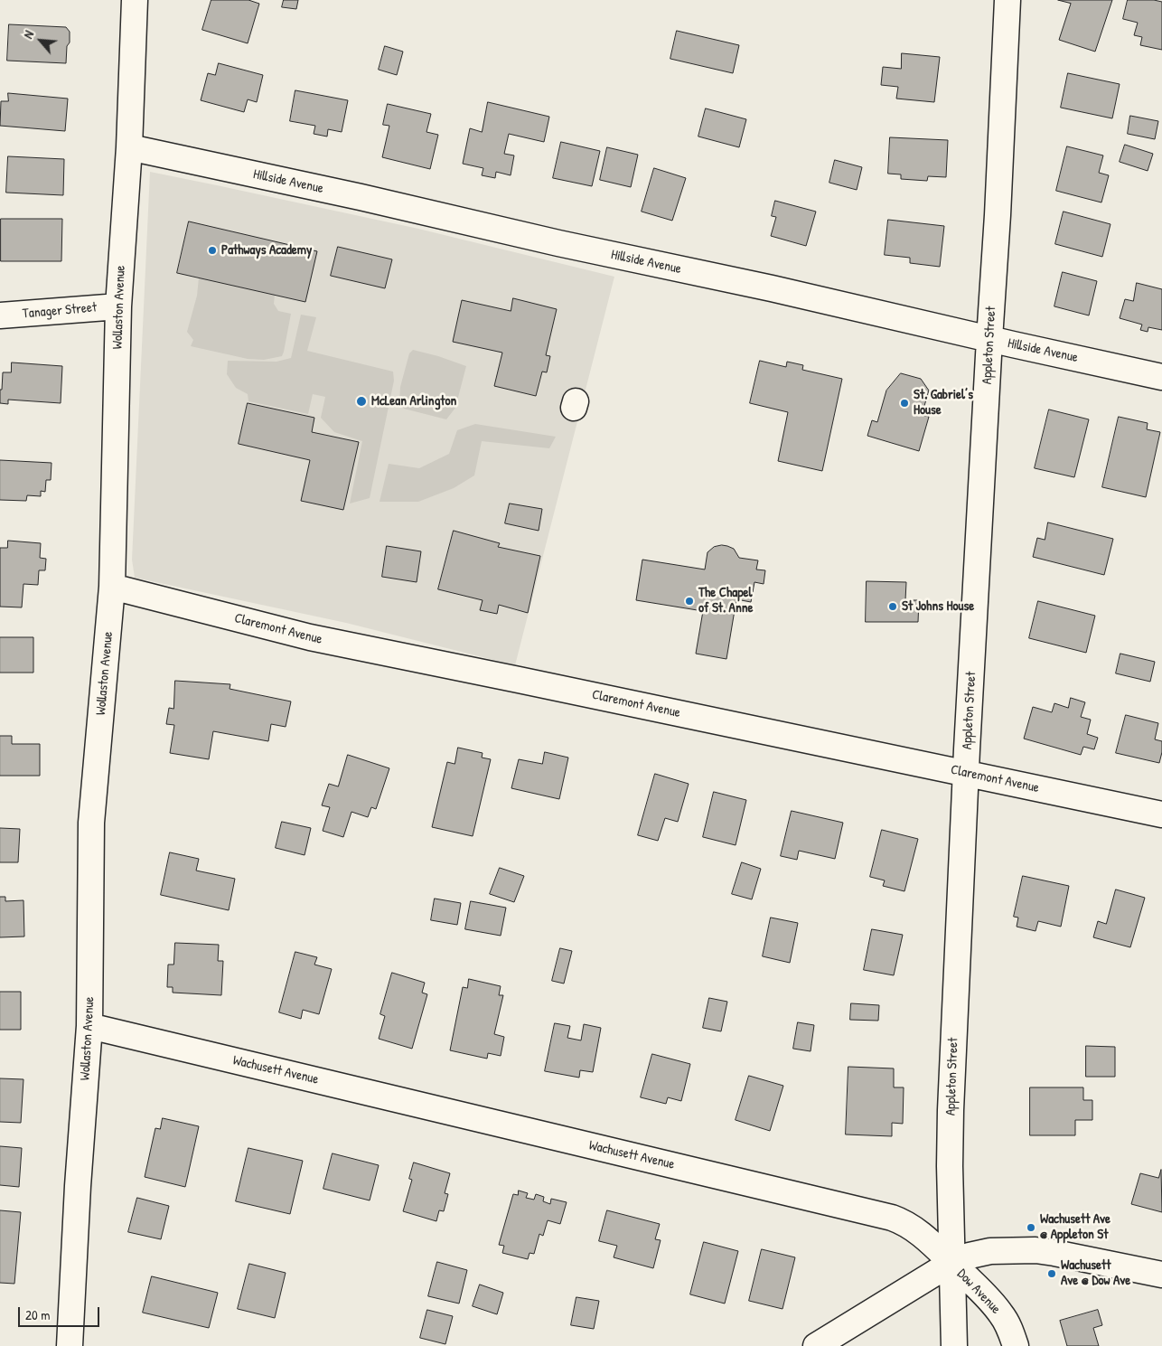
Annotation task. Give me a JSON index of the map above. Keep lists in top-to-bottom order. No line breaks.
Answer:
{"streets":{"street":["Hillside Avenue","Wollaston Avenue","Tanager Street","Appleton Street","Claremont Avenue","Wachusett Avenue","Dow Avenue"]},"crossings":[["Hillside Avenue","Wollaston Avenue"],["Hillside Avenue","Appleton Street"],["Wollaston Avenue","Tanager Street"],["Wollaston Avenue","Claremont Avenue"],["Wollaston Avenue","Wachusett Avenue"],["Appleton Street","Claremont Avenue"],["Appleton Street","Wachusett Avenue"],["Appleton Street","Dow Avenue"],["Wachusett Avenue","Dow Avenue"]],"places":["Pathways Academy","McLean Arlington","St. Gabriel’s House","The Chapel of St. Anne","St Johns House","Wachusett Ave @ Appleton St","Wachusett Ave @ Dow Ave"],"scale_bar":"20 m","north":"top left"}
